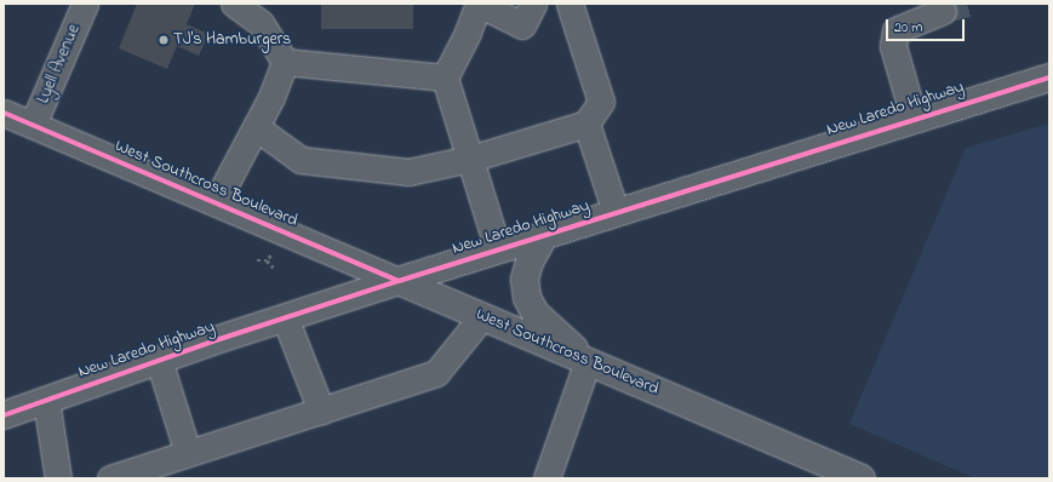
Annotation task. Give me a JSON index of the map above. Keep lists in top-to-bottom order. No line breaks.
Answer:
{"streets":{"main road":["New Laredo Highway","West Southcross Boulevard"],"street":["Lyell Avenue"]},"crossings":[["Lyell Avenue","West Southcross Boulevard"],["New Laredo Highway","West Southcross Boulevard"]],"places":["TJ's Hamburgers"],"scale_bar":"20 m"}
